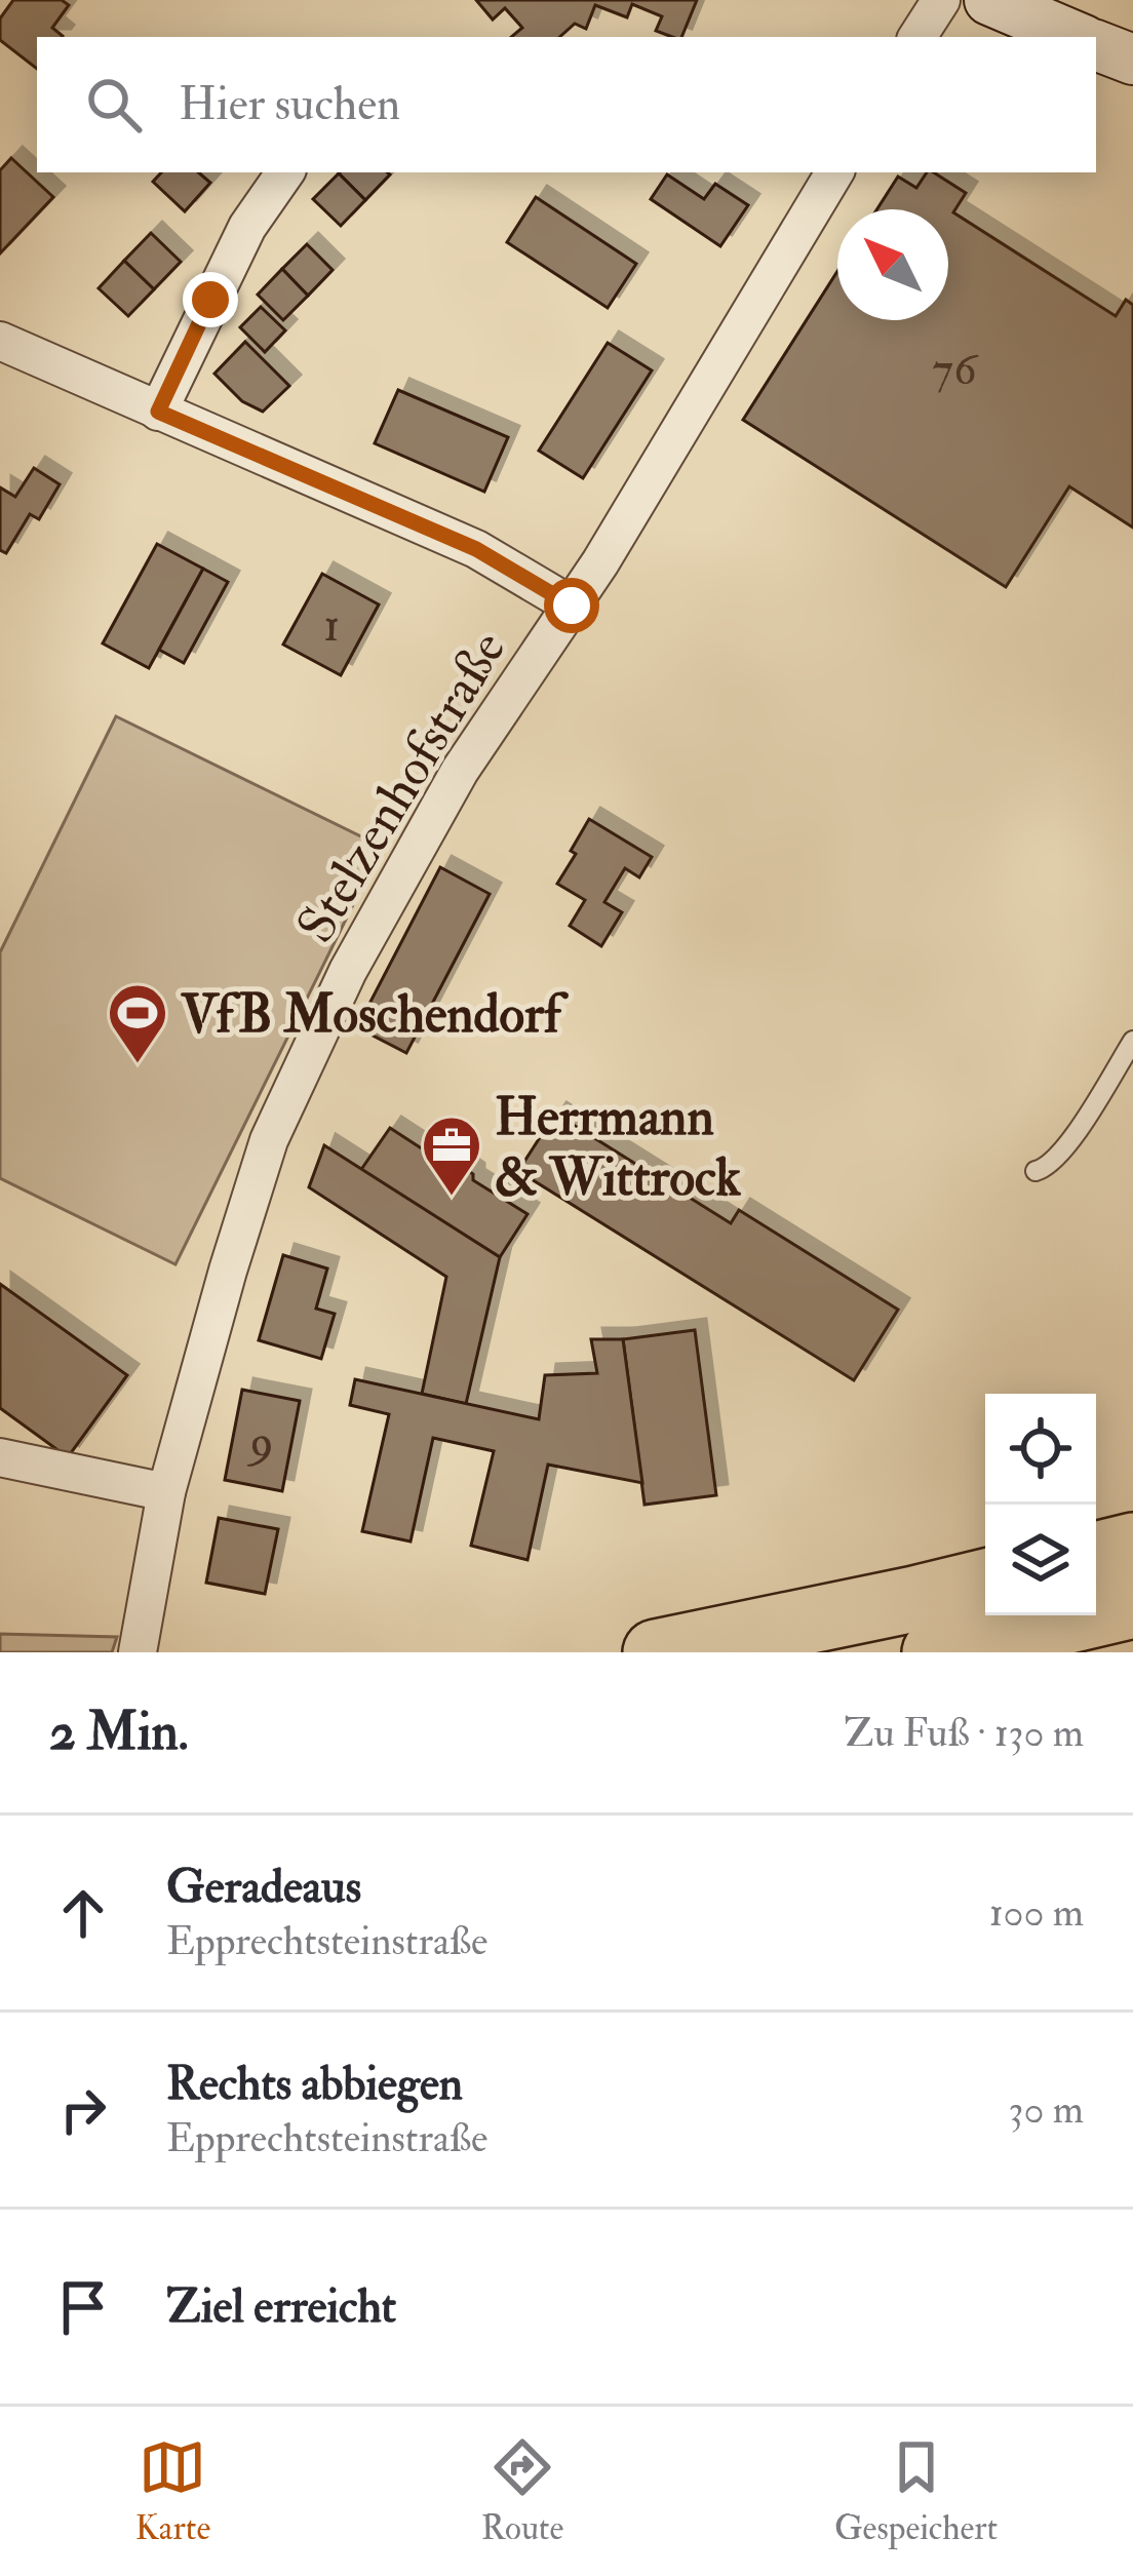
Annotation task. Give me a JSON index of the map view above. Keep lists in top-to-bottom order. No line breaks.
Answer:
{"streets":{"street":["Stelzenhofstraße"]},"places":{"sports":["VfB Moschendorf"],"office":["Herrmann & Wittrock"]},"house_numbers":["76","1","9"],"north":"top left","page":{"search":"Hier suchen","heading":["2 Min.","Zu Fuß · 130 m"],"list":[["Geradeaus","Epprechtsteinstraße","100 m"],["Rechts abbiegen","Epprechtsteinstraße","30 m"],"Ziel erreicht"],"nav":["Karte","Route","Gespeichert"]}}
